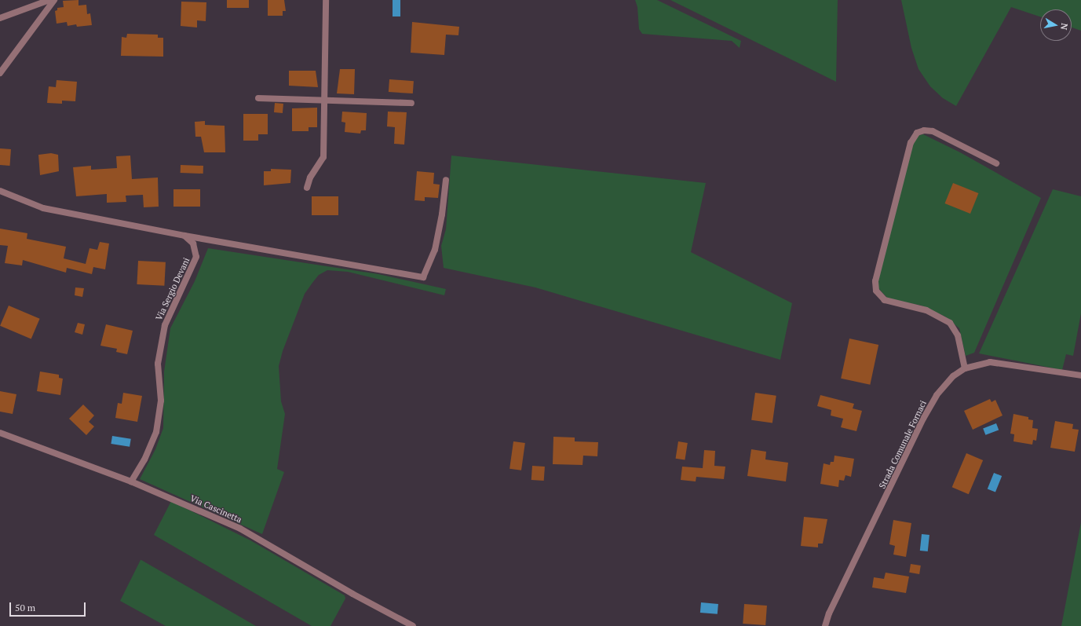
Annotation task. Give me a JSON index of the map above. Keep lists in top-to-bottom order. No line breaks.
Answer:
{"streets":{"street":["Via Sergio Devani","Strada Comunale Fornaci","Via Cascinetta"]},"crossings":[["Via Sergio Devani","Via Cascinetta"]],"scale_bar":"50 m","north":"right"}
